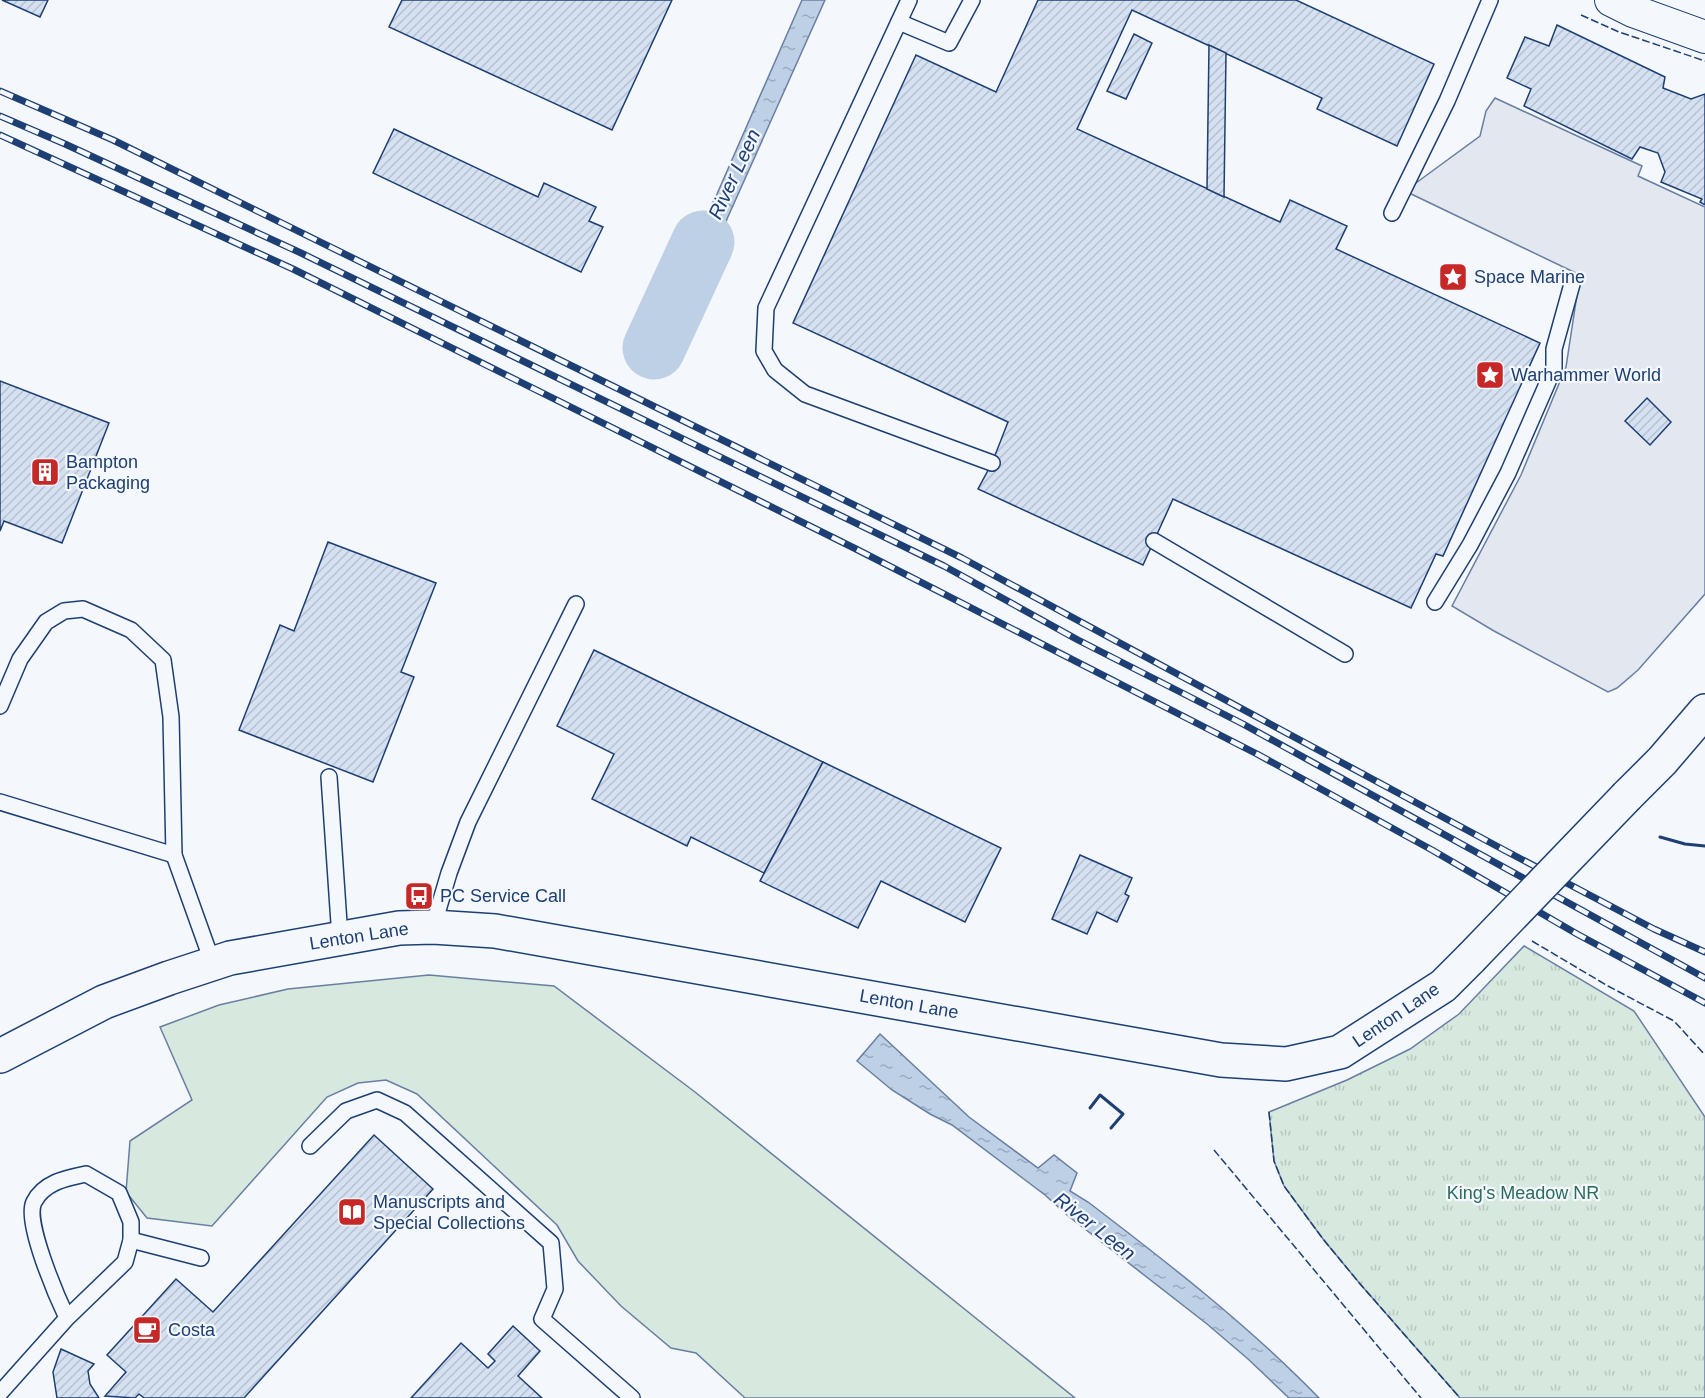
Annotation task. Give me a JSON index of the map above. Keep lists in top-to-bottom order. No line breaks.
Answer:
{"streets":{"street":["Lenton Lane"]},"water":["River Leen"],"parks":["King's Meadow NR"],"places":{"place":["Space Marine","Warhammer World"],"building":["Bampton Packaging"],"bus stop":["PC Service Call"],"library":["Manuscripts and Special Collections"],"cafe":["Costa"]}}
